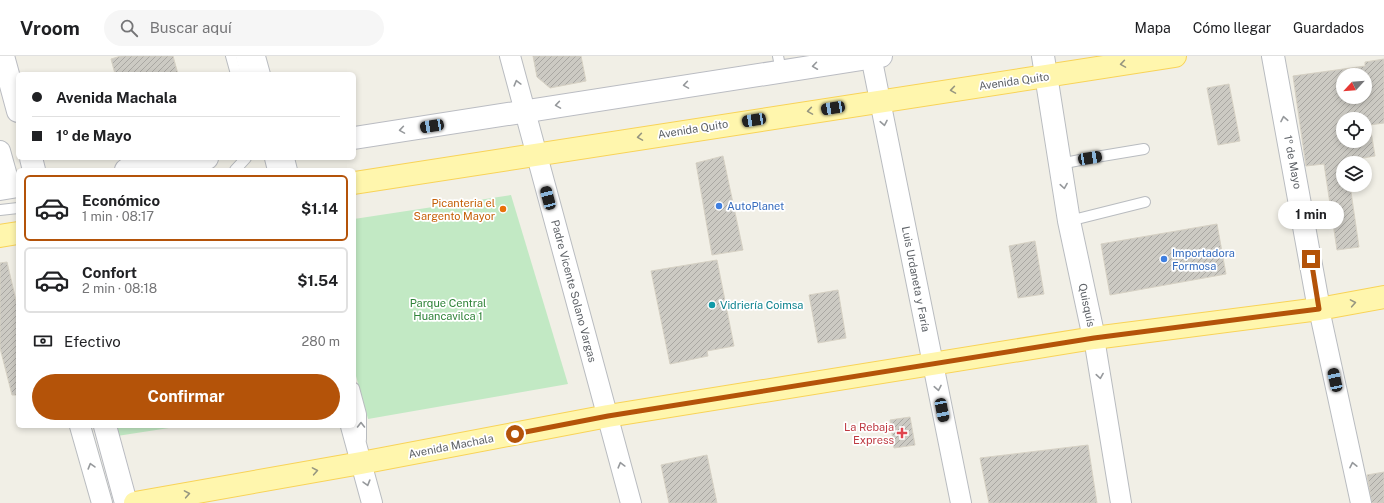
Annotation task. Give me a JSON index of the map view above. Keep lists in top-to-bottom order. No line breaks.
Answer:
{"streets":{"main road":["Avenida Quito","1º de Mayo","Quisquís","Avenida Machala"],"street":["Luis Urdaneta y Faría","Padre Vicente Solano Vargas"]},"crossings":[["Avenida Quito","Luis Urdaneta y Faría"],["Avenida Quito","Padre Vicente Solano Vargas"],["Avenida Quito","Quisquís"],["1º de Mayo","Avenida Machala"],["Luis Urdaneta y Faría","Avenida Machala"],["Padre Vicente Solano Vargas","Avenida Machala"],["Quisquís","Avenida Machala"]],"one_way":["1º de Mayo","Luis Urdaneta y Faría","Quisquís"],"parks":["Parque Central Huancavilca 1"],"places":{"other":["AutoPlanet","Picanteria el Sargento Mayor","Importadora Formosa","Vidriería Coimsa"],"health":["La Rebaja Express"]},"north":"bottom left","page":{"header":"Vroom","search":"Buscar aquí","nav":["Mapa","Cómo llegar","Guardados"],"banner":["Avenida Machala","1º de Mayo"],"list":[{"name":"Económico","note":"1 min · 08:17","value":"$1.14"},{"name":"Confort","note":"2 min · 08:18","value":"$1.54"}],"bubble":"1 min","pay":["Efectivo","280 m"],"buttons":"Confirmar"}}
